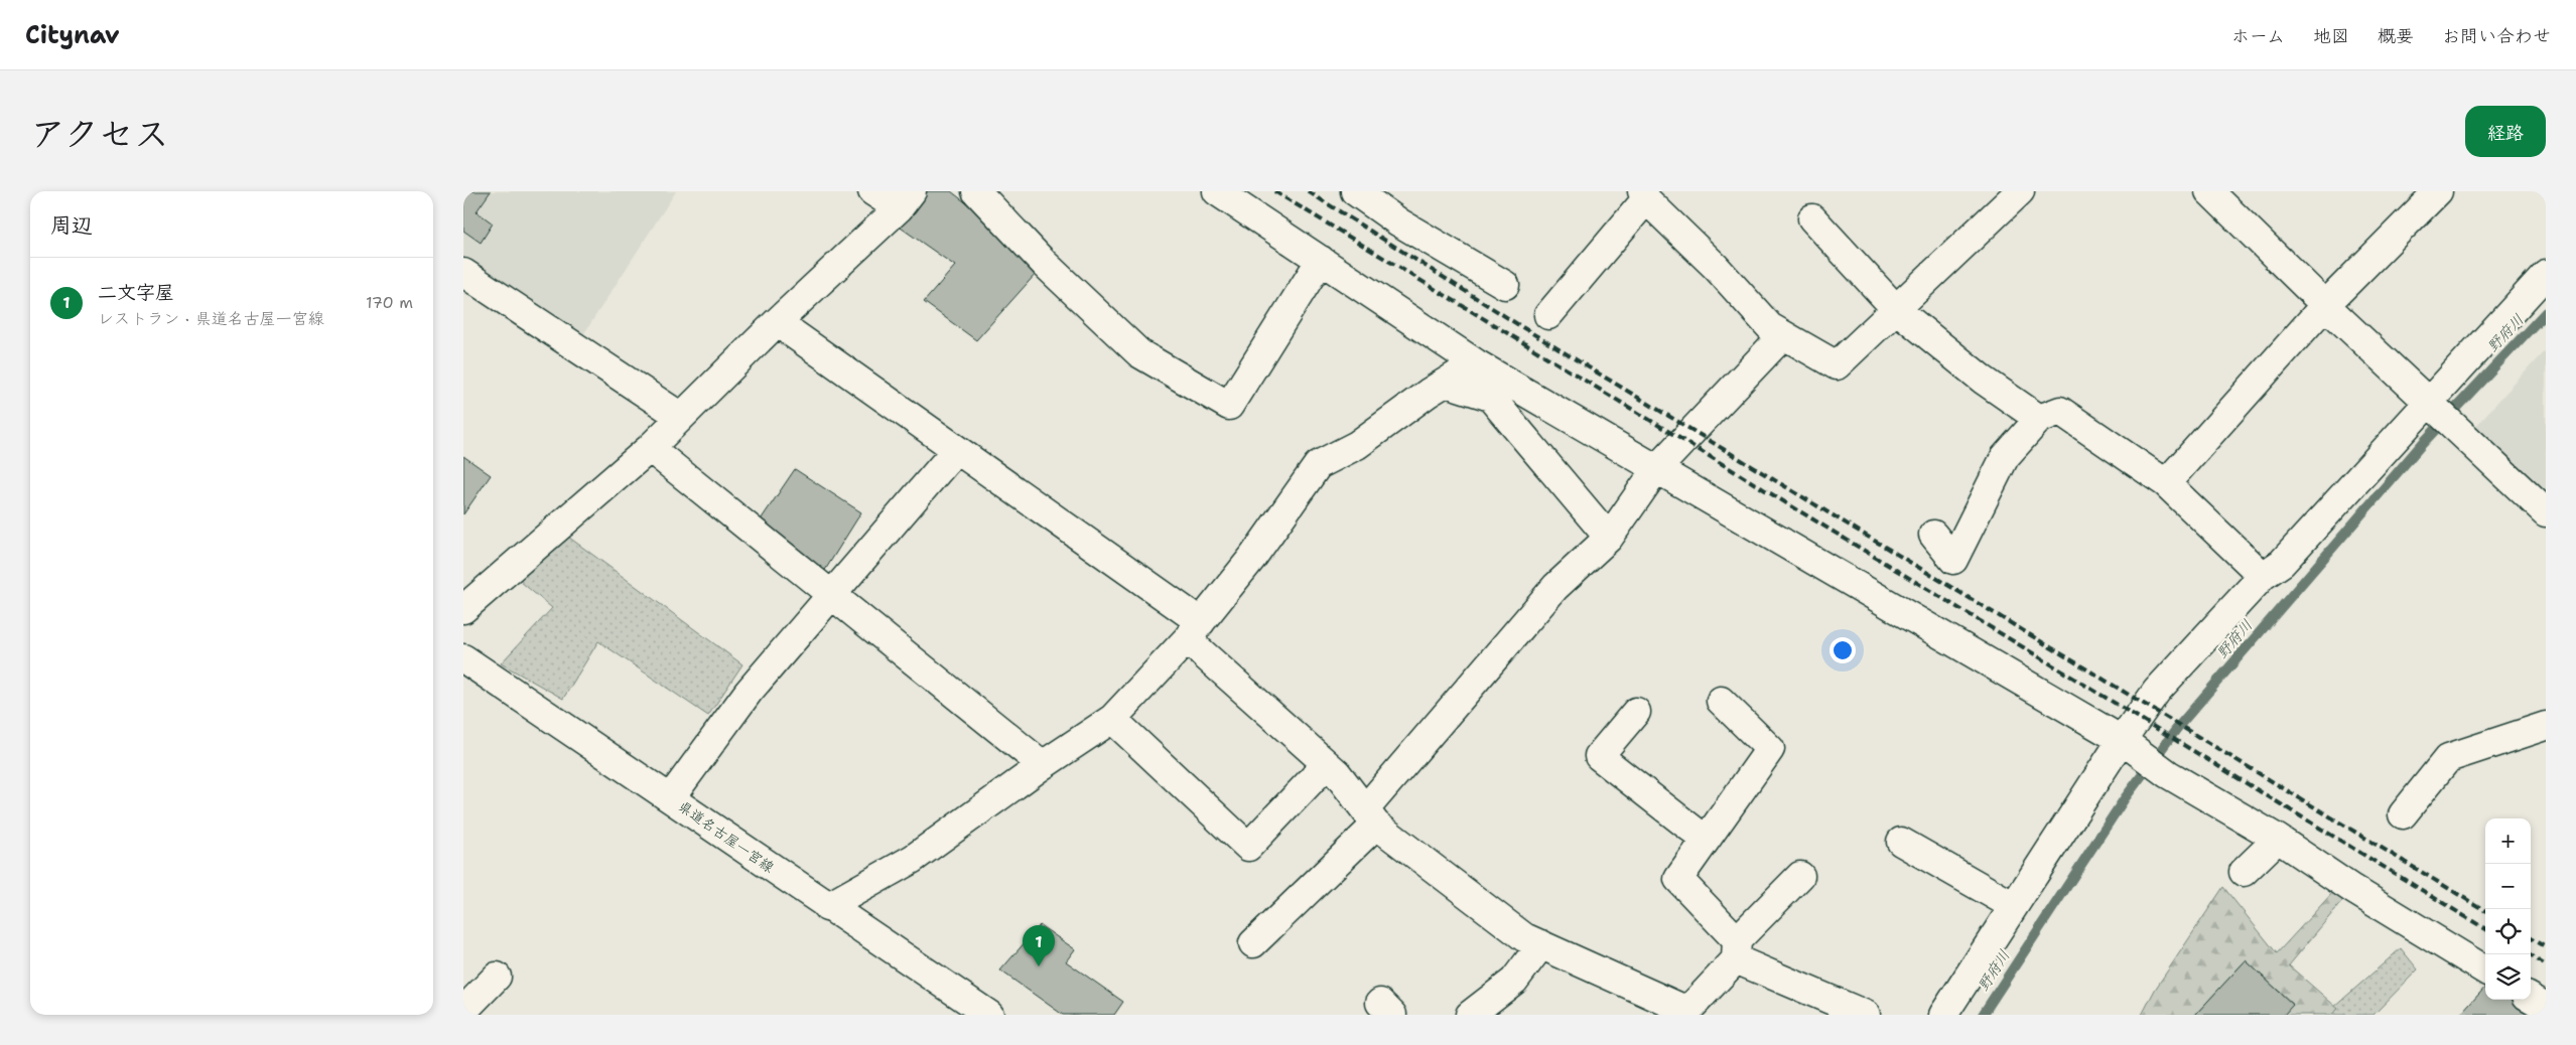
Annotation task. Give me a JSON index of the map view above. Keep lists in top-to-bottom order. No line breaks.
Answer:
{"streets":{"street":["県道名古屋一宮線"]},"water":["野府川"],"page":{"header":"Citynav","nav":["ホーム","地図","概要","お問い合わせ"],"title":"アクセス","buttons":"経路","heading":"周辺","list":[{"mark":"1","name":"二文字屋","note":"レストラン · 県道名古屋一宮線","value":"170 m"}],"map_buttons":["+","−"],"pins":"1"}}
